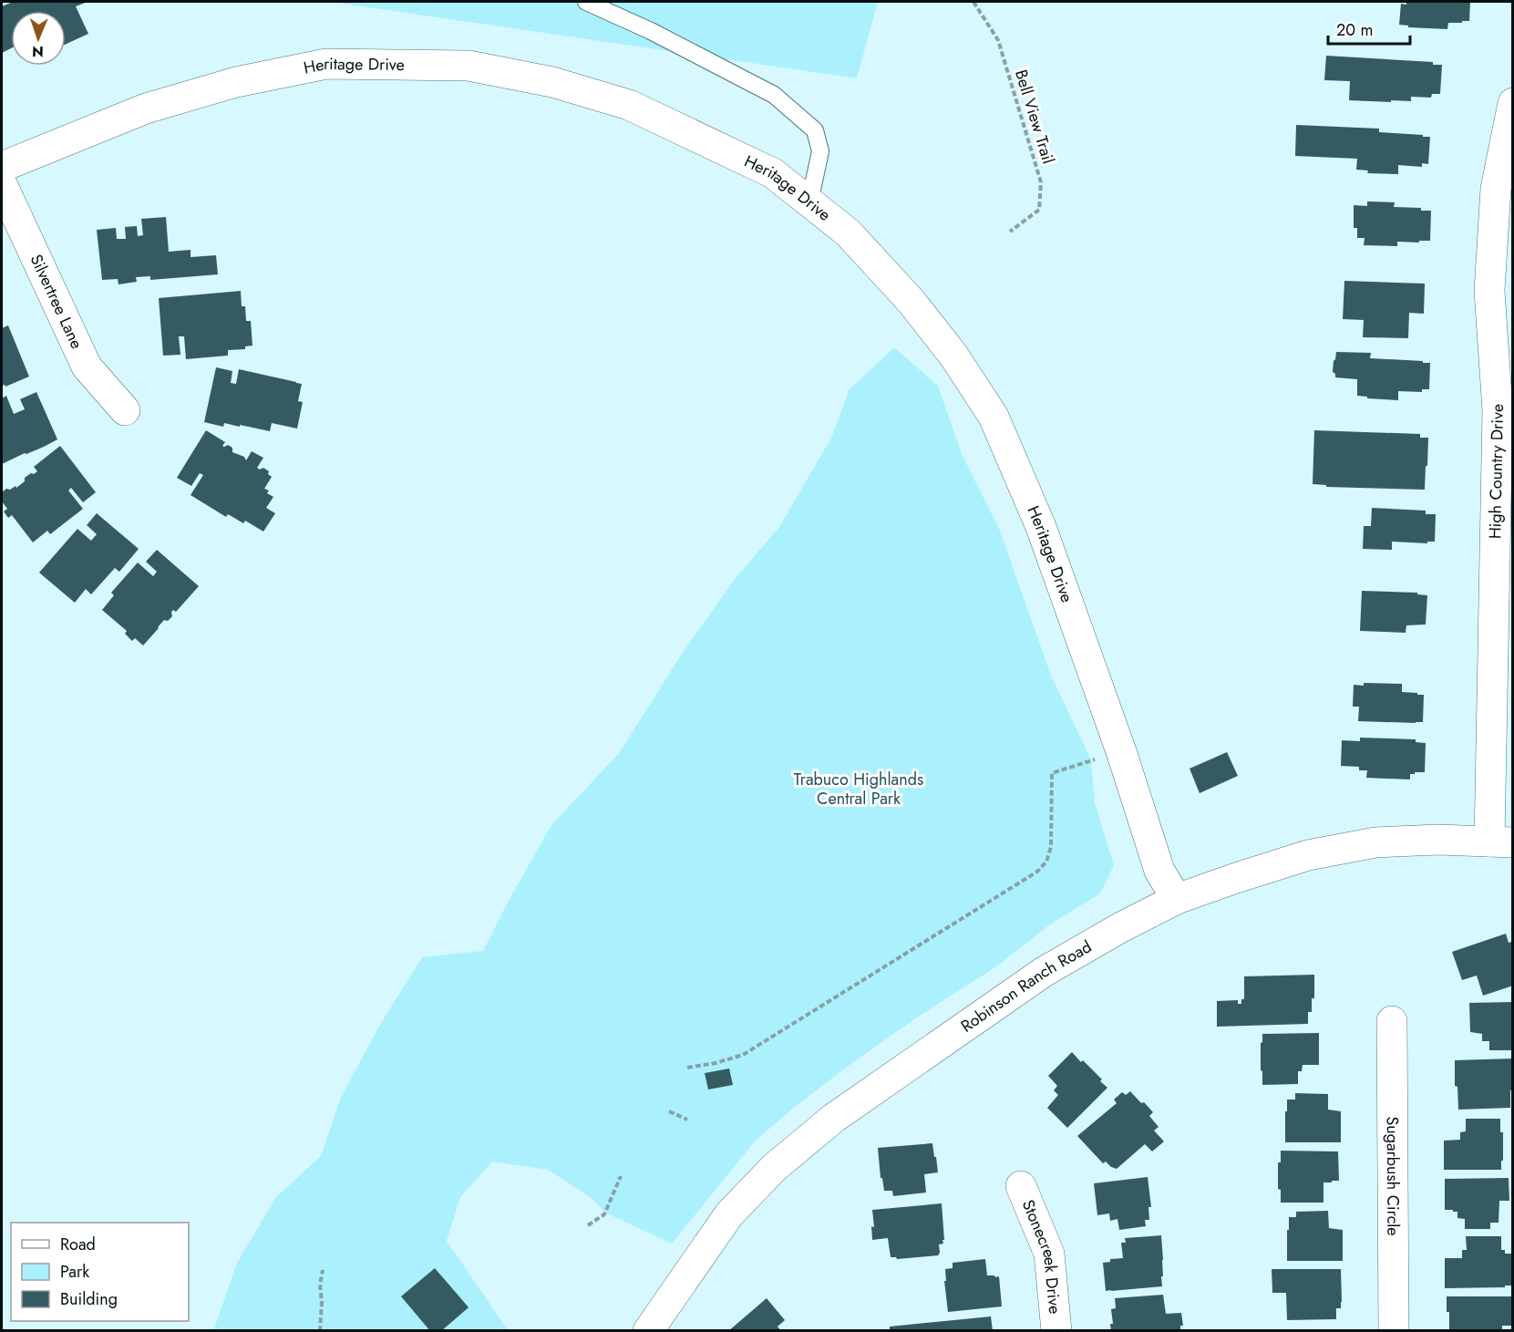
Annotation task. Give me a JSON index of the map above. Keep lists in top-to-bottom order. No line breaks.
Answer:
{"streets":{"street":["Heritage Drive","Silvertree Lane","High Country Drive","Robinson Ranch Road","Sugarbush Circle","Stonecreek Drive"],"path":["Bell View Trail"]},"crossings":[["Heritage Drive","Robinson Ranch Road"],["High Country Drive","Robinson Ranch Road"]],"parks":["Trabuco Highlands Central Park"],"legend":["Road","Park","Building"],"scale_bar":"20 m","north":"bottom"}
